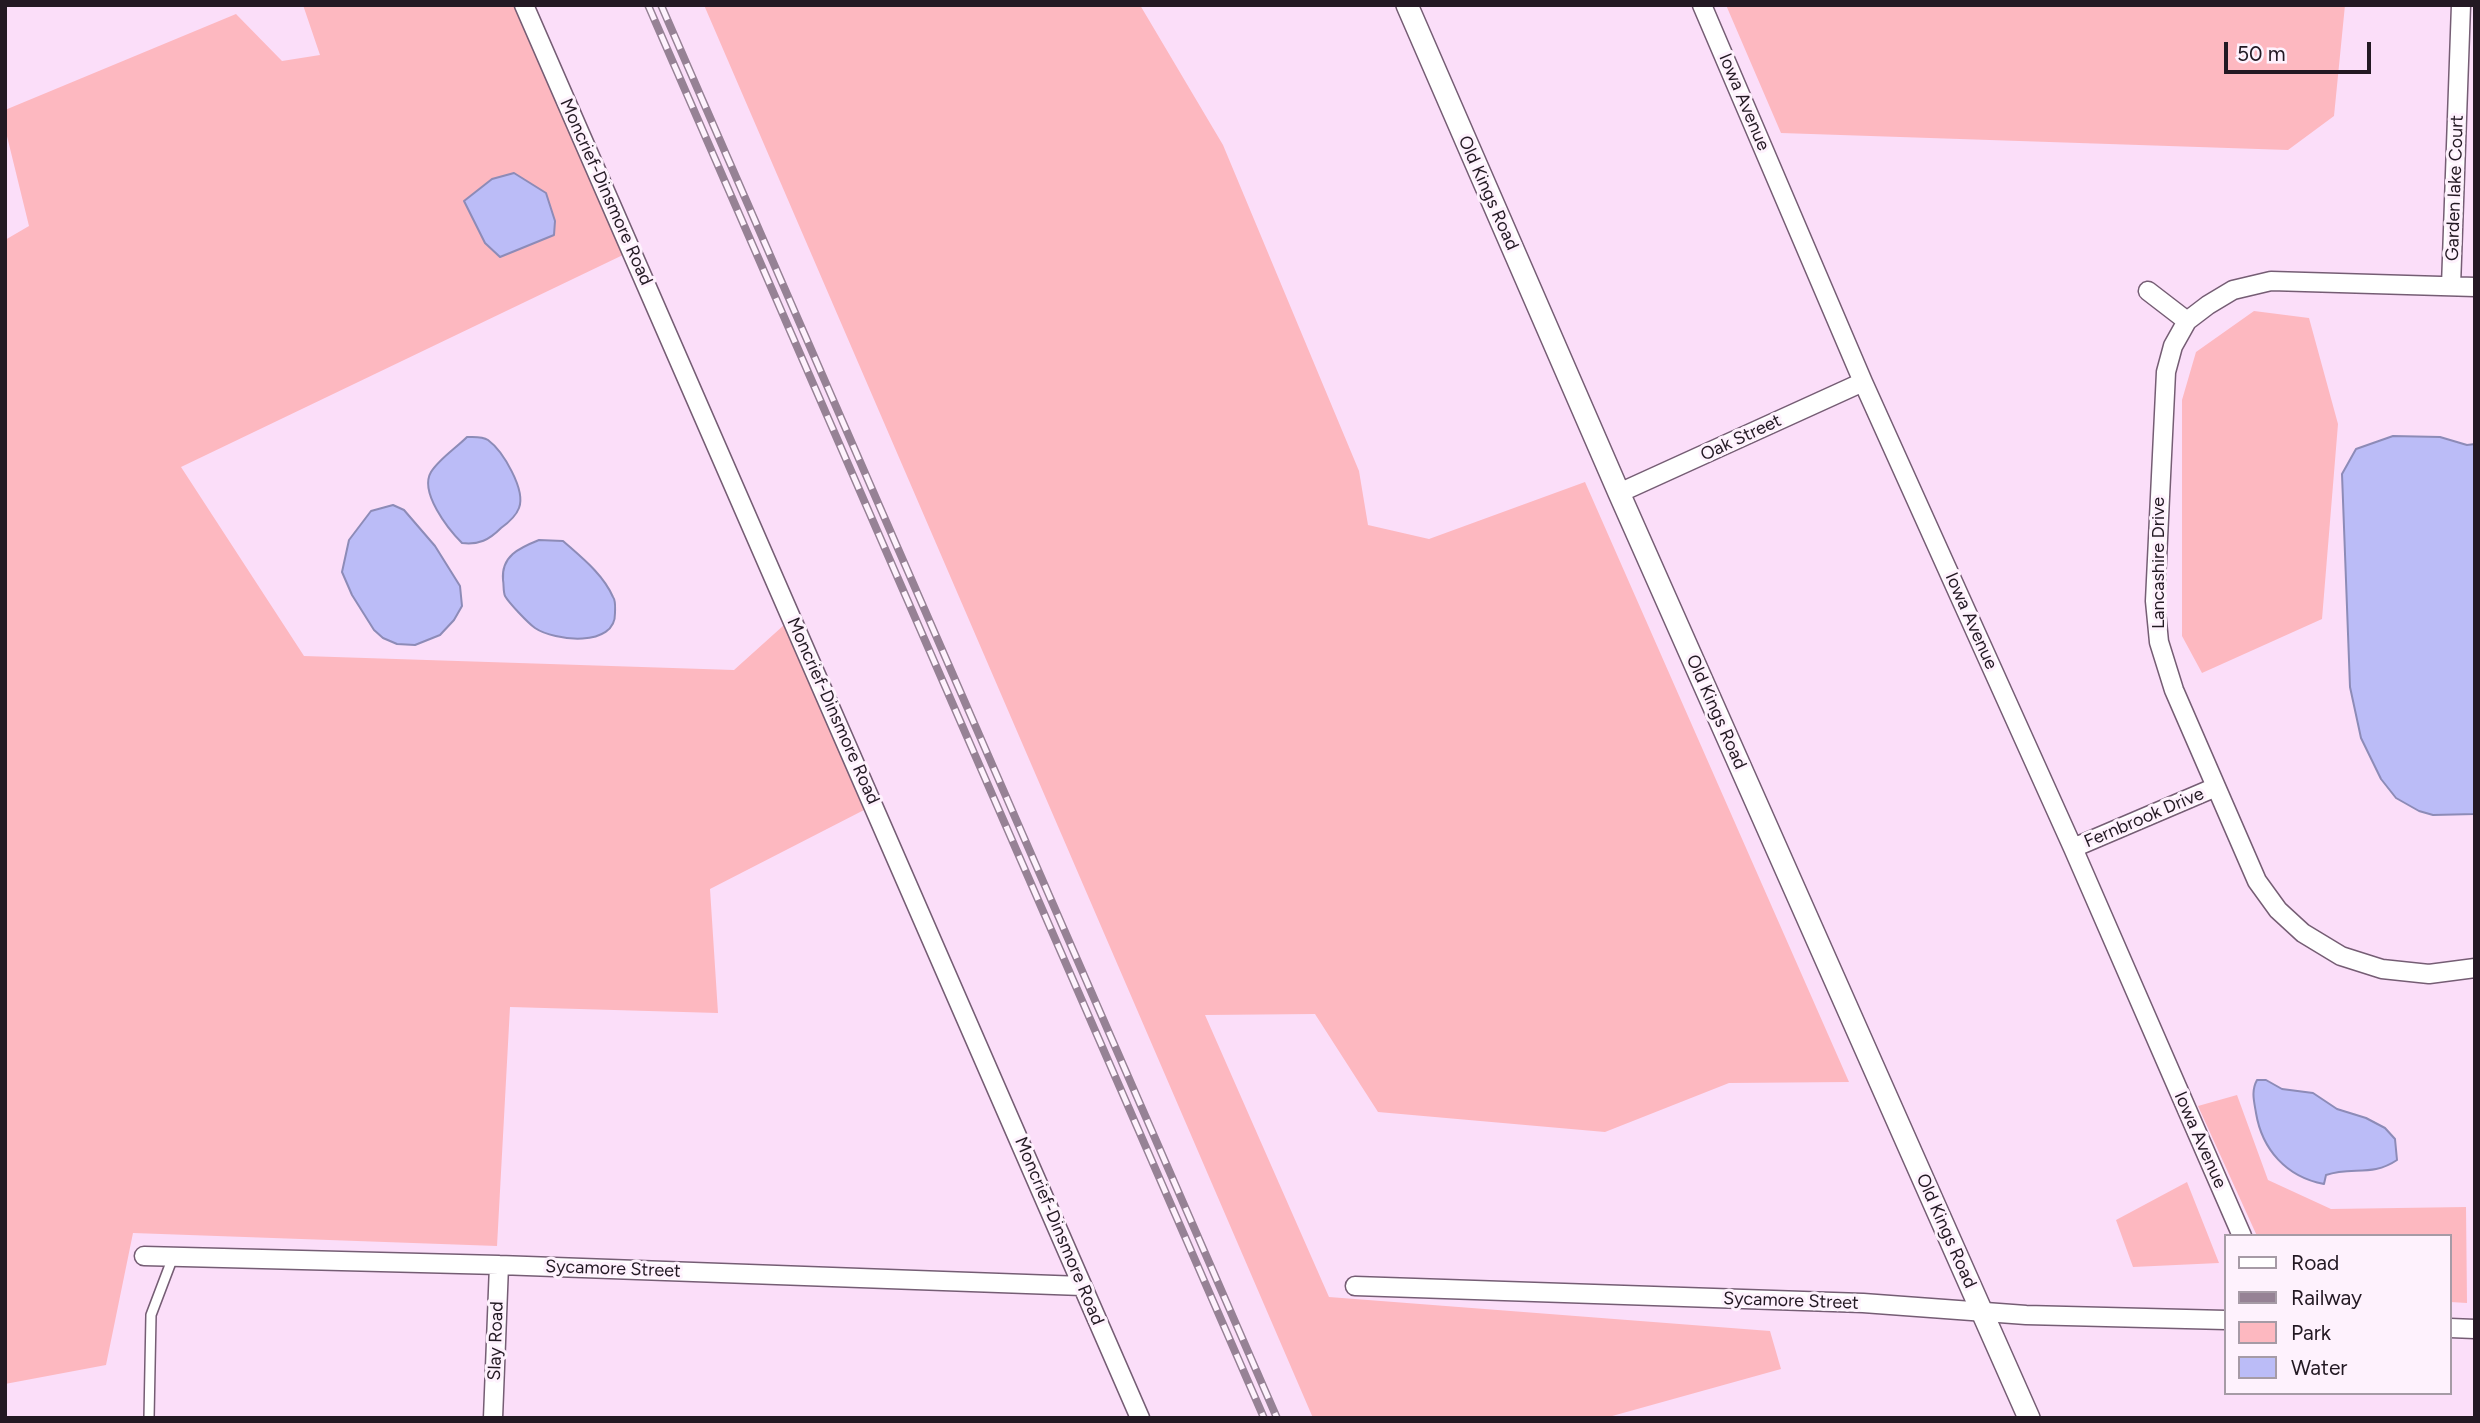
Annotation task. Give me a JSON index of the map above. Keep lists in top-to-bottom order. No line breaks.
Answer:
{"streets":{"street":["Iowa Avenue","Garden lake Court","Moncrief-Dinsmore Road","Old Kings Road","Oak Street","Lancashire Drive","Fernbrook Drive","Sycamore Street","Slay Road"]},"crossings":[["Iowa Avenue","Oak Street"],["Iowa Avenue","Fernbrook Drive"],["Garden lake Court","Lancashire Drive"],["Moncrief-Dinsmore Road","Sycamore Street"],["Old Kings Road","Oak Street"],["Old Kings Road","Sycamore Street"],["Lancashire Drive","Fernbrook Drive"],["Sycamore Street","Slay Road"]],"legend":["Road","Railway","Park","Water"],"scale_bar":"50 m"}
